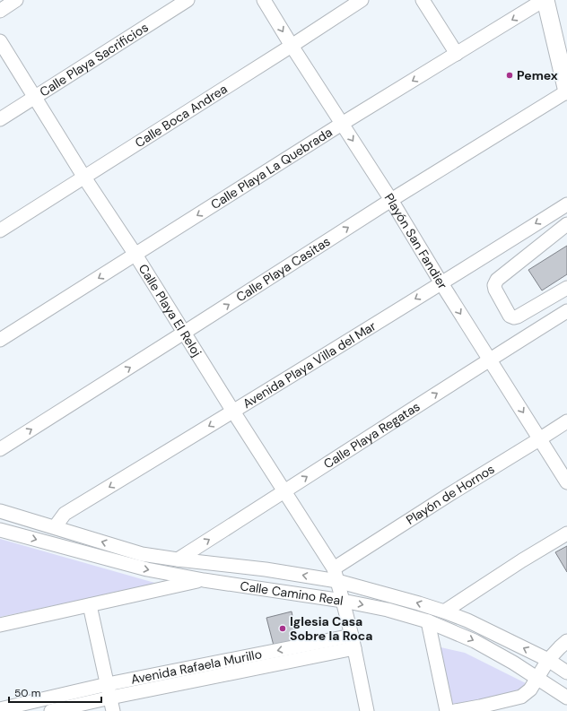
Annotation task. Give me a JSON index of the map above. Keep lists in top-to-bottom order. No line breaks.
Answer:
{"streets":{"street":["Calle Playa Sacrificios","Calle Boca Andrea","Calle Playa La Quebrada","Playón San Fandier","Calle Playa Casitas","Calle Playa El Reloj","Avenida Playa Villa del Mar","Calle Playa Regatas","Playón de Hornos","Calle Camino Real","Avenida Rafaela Murillo"]},"crossings":[["Calle Playa Sacrificios","Calle Playa El Reloj"],["Calle Boca Andrea","Playón San Fandier"],["Calle Boca Andrea","Calle Playa El Reloj"],["Calle Playa La Quebrada","Playón San Fandier"],["Calle Playa La Quebrada","Calle Playa El Reloj"],["Playón San Fandier","Calle Playa Casitas"],["Playón San Fandier","Avenida Playa Villa del Mar"],["Playón San Fandier","Calle Playa Regatas"],["Playón San Fandier","Playón de Hornos"],["Calle Playa Casitas","Calle Playa El Reloj"],["Calle Playa El Reloj","Avenida Playa Villa del Mar"],["Calle Playa El Reloj","Calle Playa Regatas"],["Calle Playa El Reloj","Playón de Hornos"],["Calle Playa El Reloj","Calle Camino Real"],["Calle Playa El Reloj","Avenida Rafaela Murillo"],["Avenida Playa Villa del Mar","Calle Camino Real"],["Calle Playa Regatas","Calle Camino Real"],["Playón de Hornos","Calle Camino Real"]],"one_way":["Calle Playa La Quebrada","Playón San Fandier","Calle Playa Casitas","Avenida Playa Villa del Mar","Calle Playa Regatas"],"places":["Pemex","Iglesia Casa Sobre la Roca"],"scale_bar":"50 m"}
